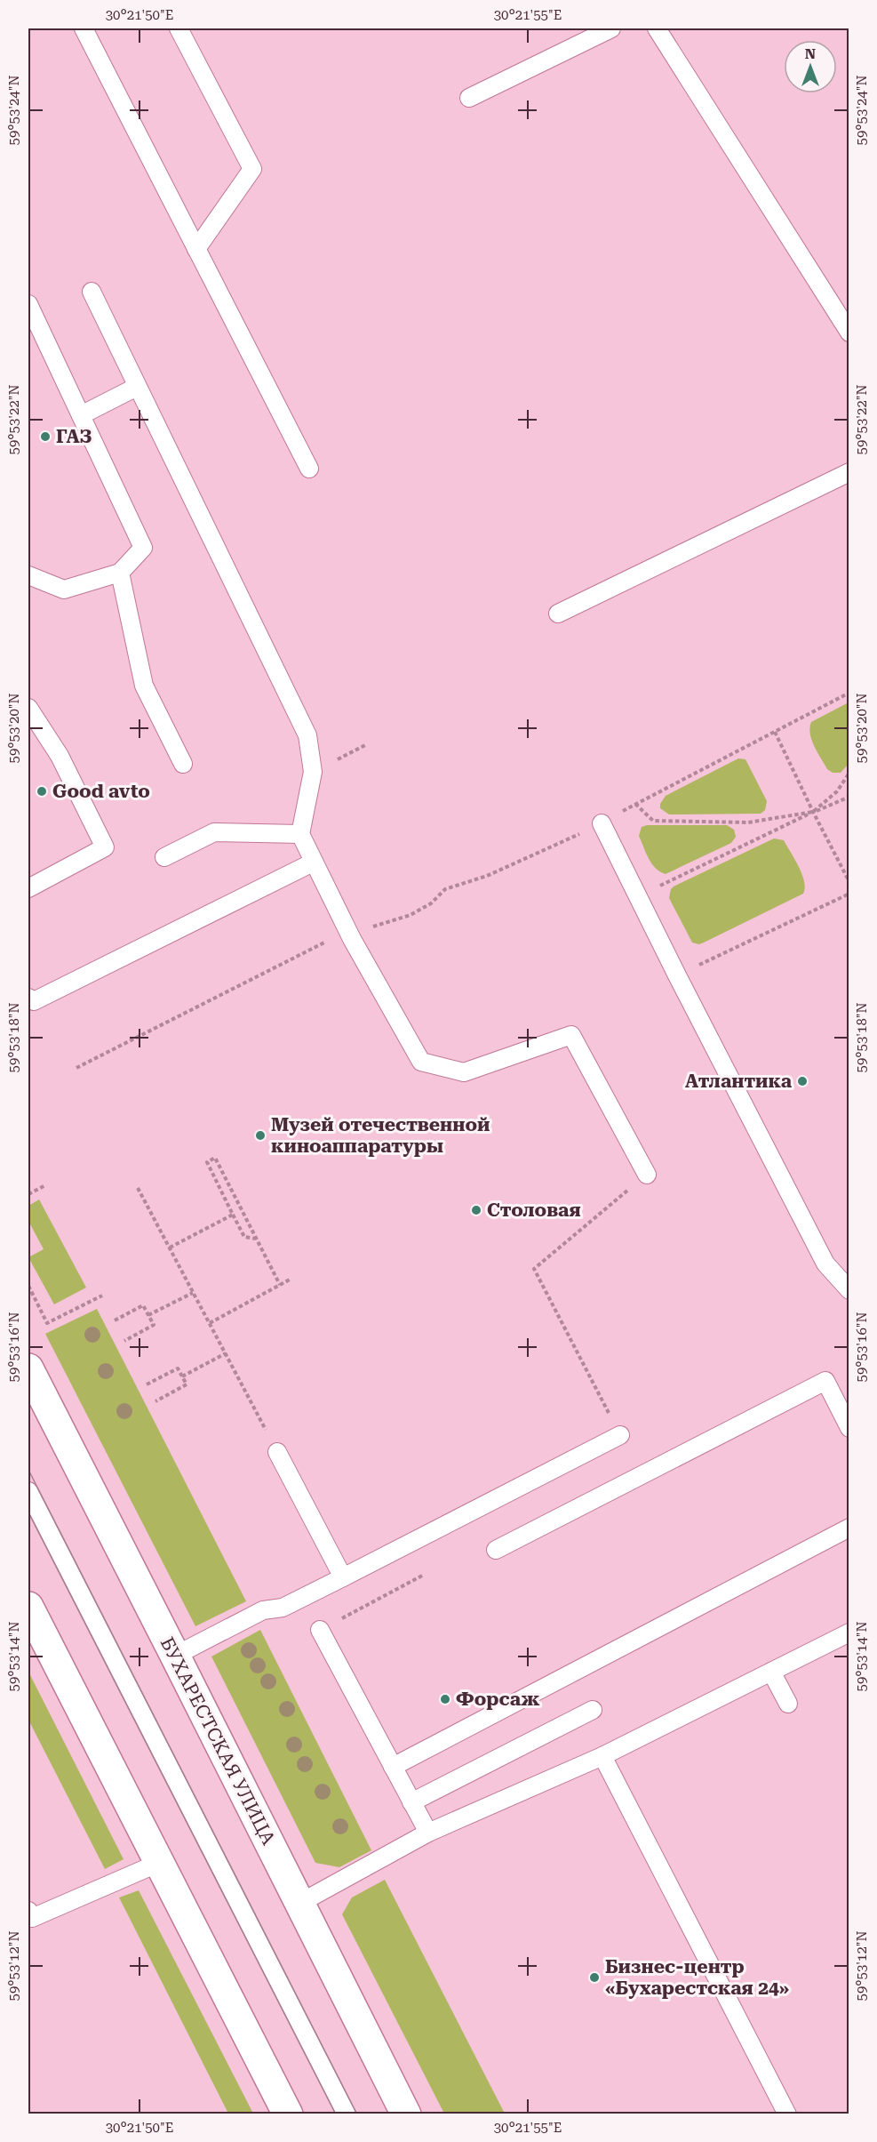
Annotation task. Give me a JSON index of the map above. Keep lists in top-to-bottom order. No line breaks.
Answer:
{"streets":{"main road":["БУХАРЕСТСКАЯ УЛИЦА"]},"places":["ГАЗ","Good avto","Атлантика","Музей отечественной киноаппаратуры","Столовая","Форсаж","Бизнес-центр «Бухарестская 24»"],"north":"top","coordinates":["30°21'50\"E","30°21'55\"E","59°53'24\"N","59°53'22\"N","59°53'20\"N","59°53'18\"N","59°53'16\"N","59°53'14\"N","59°53'12\"N"]}
